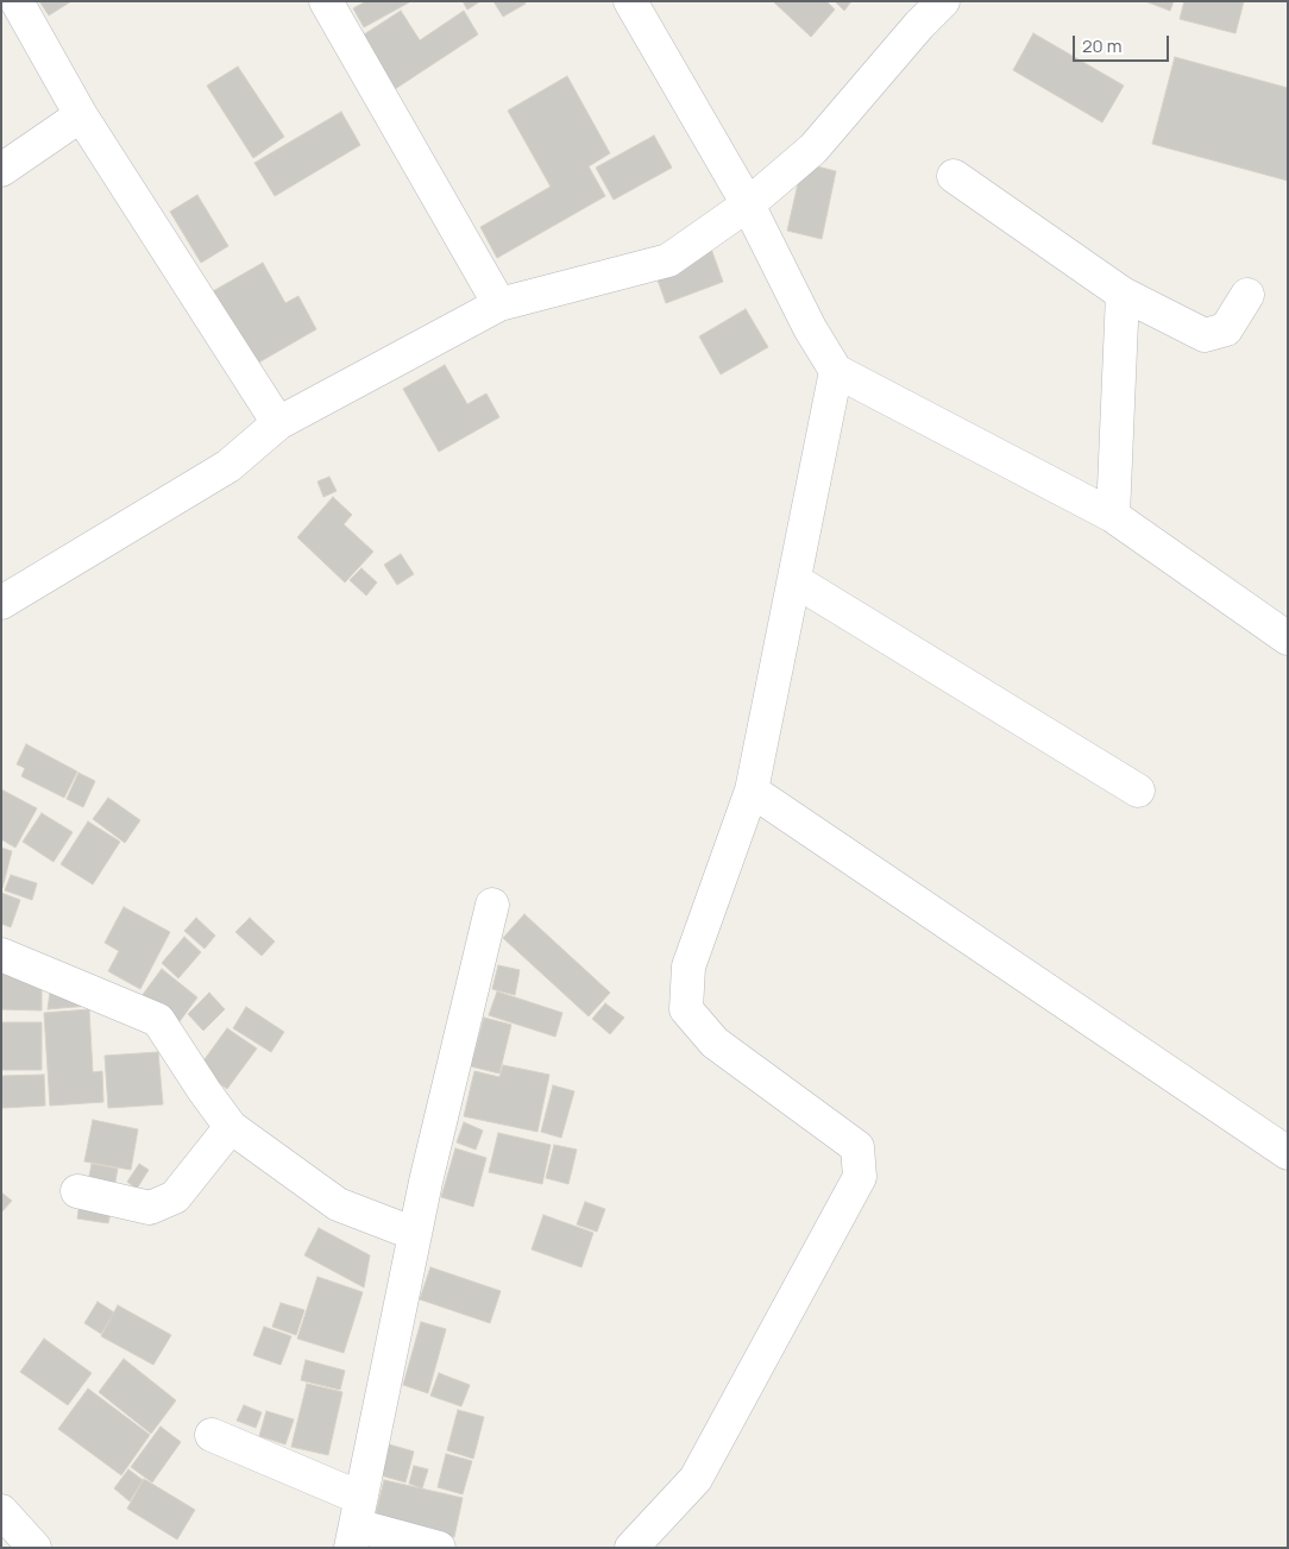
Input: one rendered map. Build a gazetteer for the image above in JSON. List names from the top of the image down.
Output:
{
  "scale_bar": "20 m"
}
